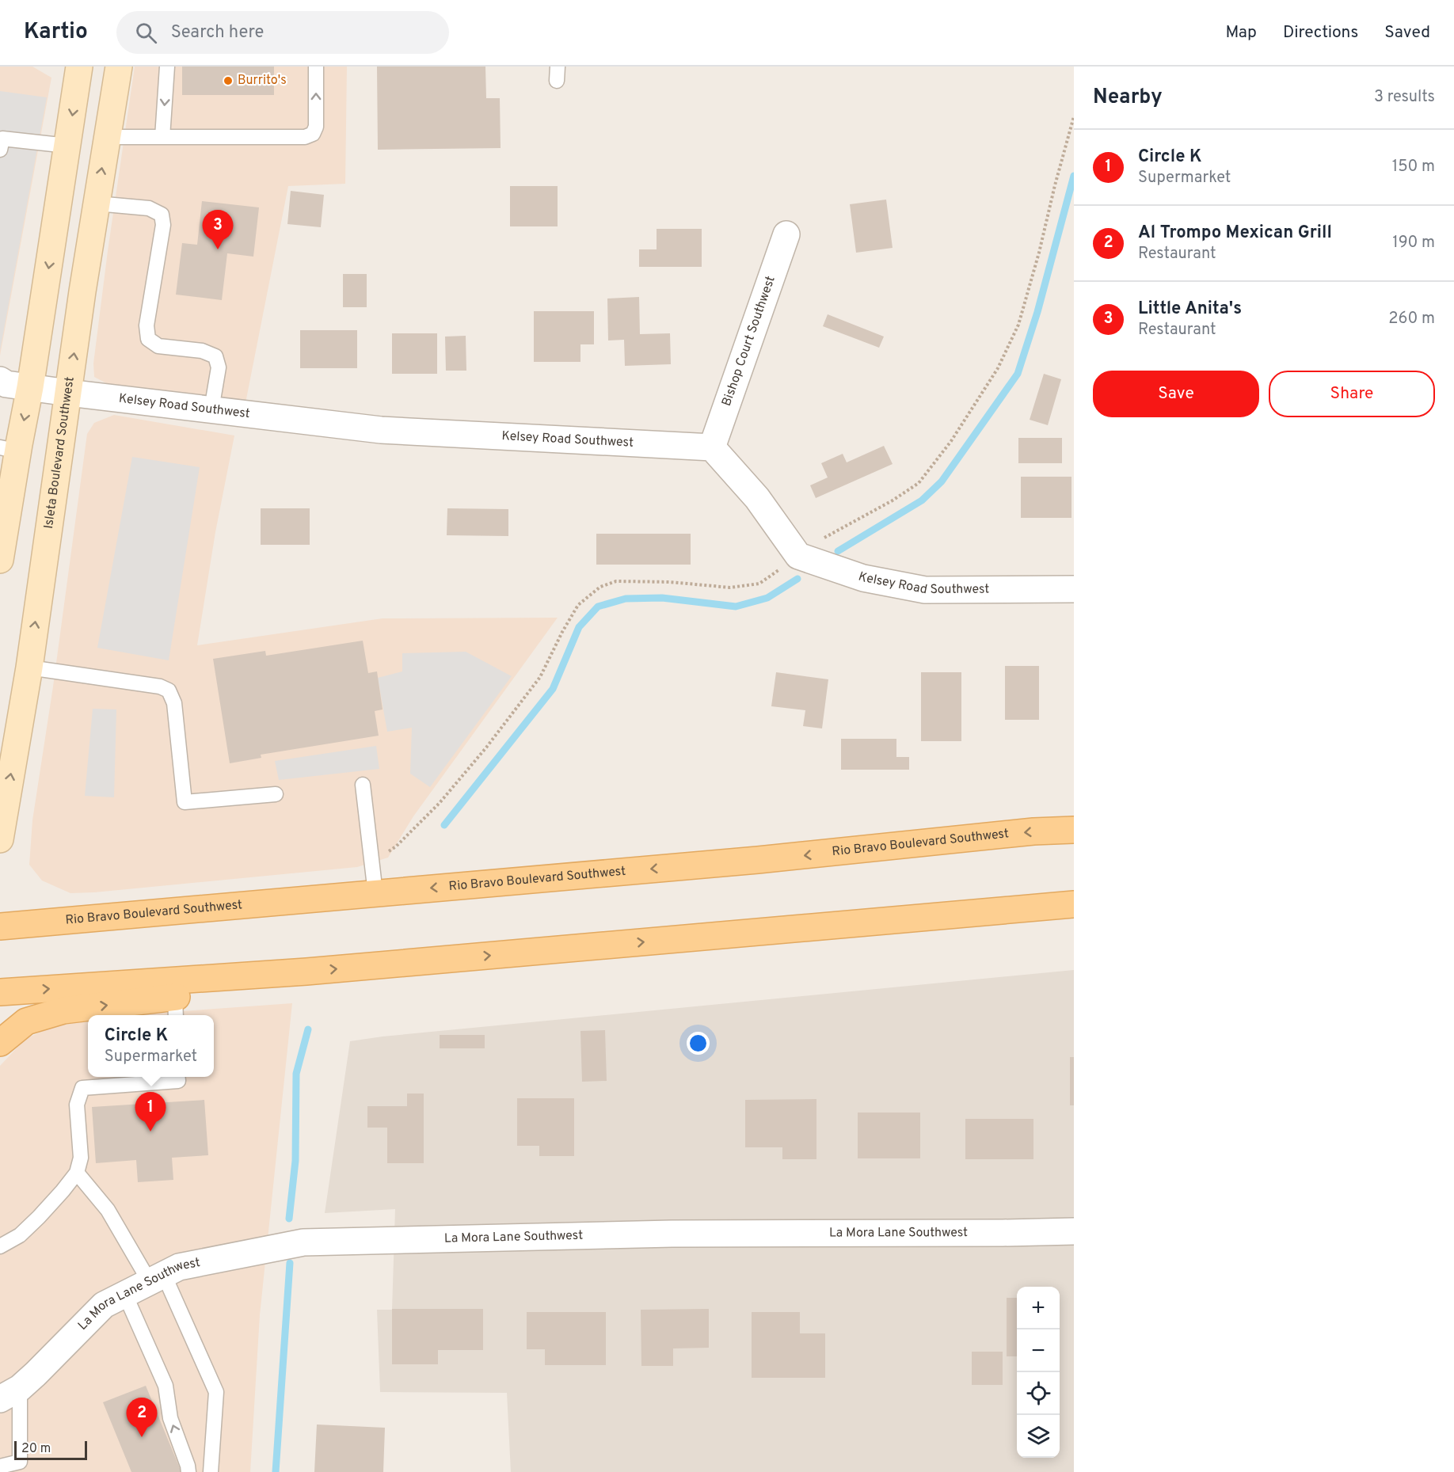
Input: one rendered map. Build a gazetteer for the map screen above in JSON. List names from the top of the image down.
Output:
{
  "streets": {
    "main road": ["Isleta Boulevard Southwest", "Rio Bravo Boulevard Southwest"],
    "street": ["Bishop Court Southwest", "Kelsey Road Southwest", "La Mora Lane Southwest"]
  },
  "crossings": [
    ["Bishop Court Southwest", "Kelsey Road Southwest"],
    ["Kelsey Road Southwest", "Isleta Boulevard Southwest"]
  ],
  "places": ["Burrito's"],
  "scale_bar": "20 m",
  "page": {
    "header": "Kartio",
    "search": "Search here",
    "nav": ["Map", "Directions", "Saved"],
    "heading": ["Nearby", "3 results"],
    "list": [
      {
        "mark": "1",
        "name": "Circle K",
        "note": "Supermarket",
        "value": "150 m"
      },
      {
        "mark": "2",
        "name": "Al Trompo Mexican Grill",
        "note": "Restaurant",
        "value": "190 m"
      },
      {
        "mark": "3",
        "name": "Little Anita's",
        "note": "Restaurant",
        "value": "260 m"
      }
    ],
    "pins": ["3", "1", "2"],
    "buttons": ["Save", "Share"],
    "popup": ["Circle K", "Supermarket"],
    "map_buttons": ["+", "−"],
    "scale": "20 m"
  }
}
